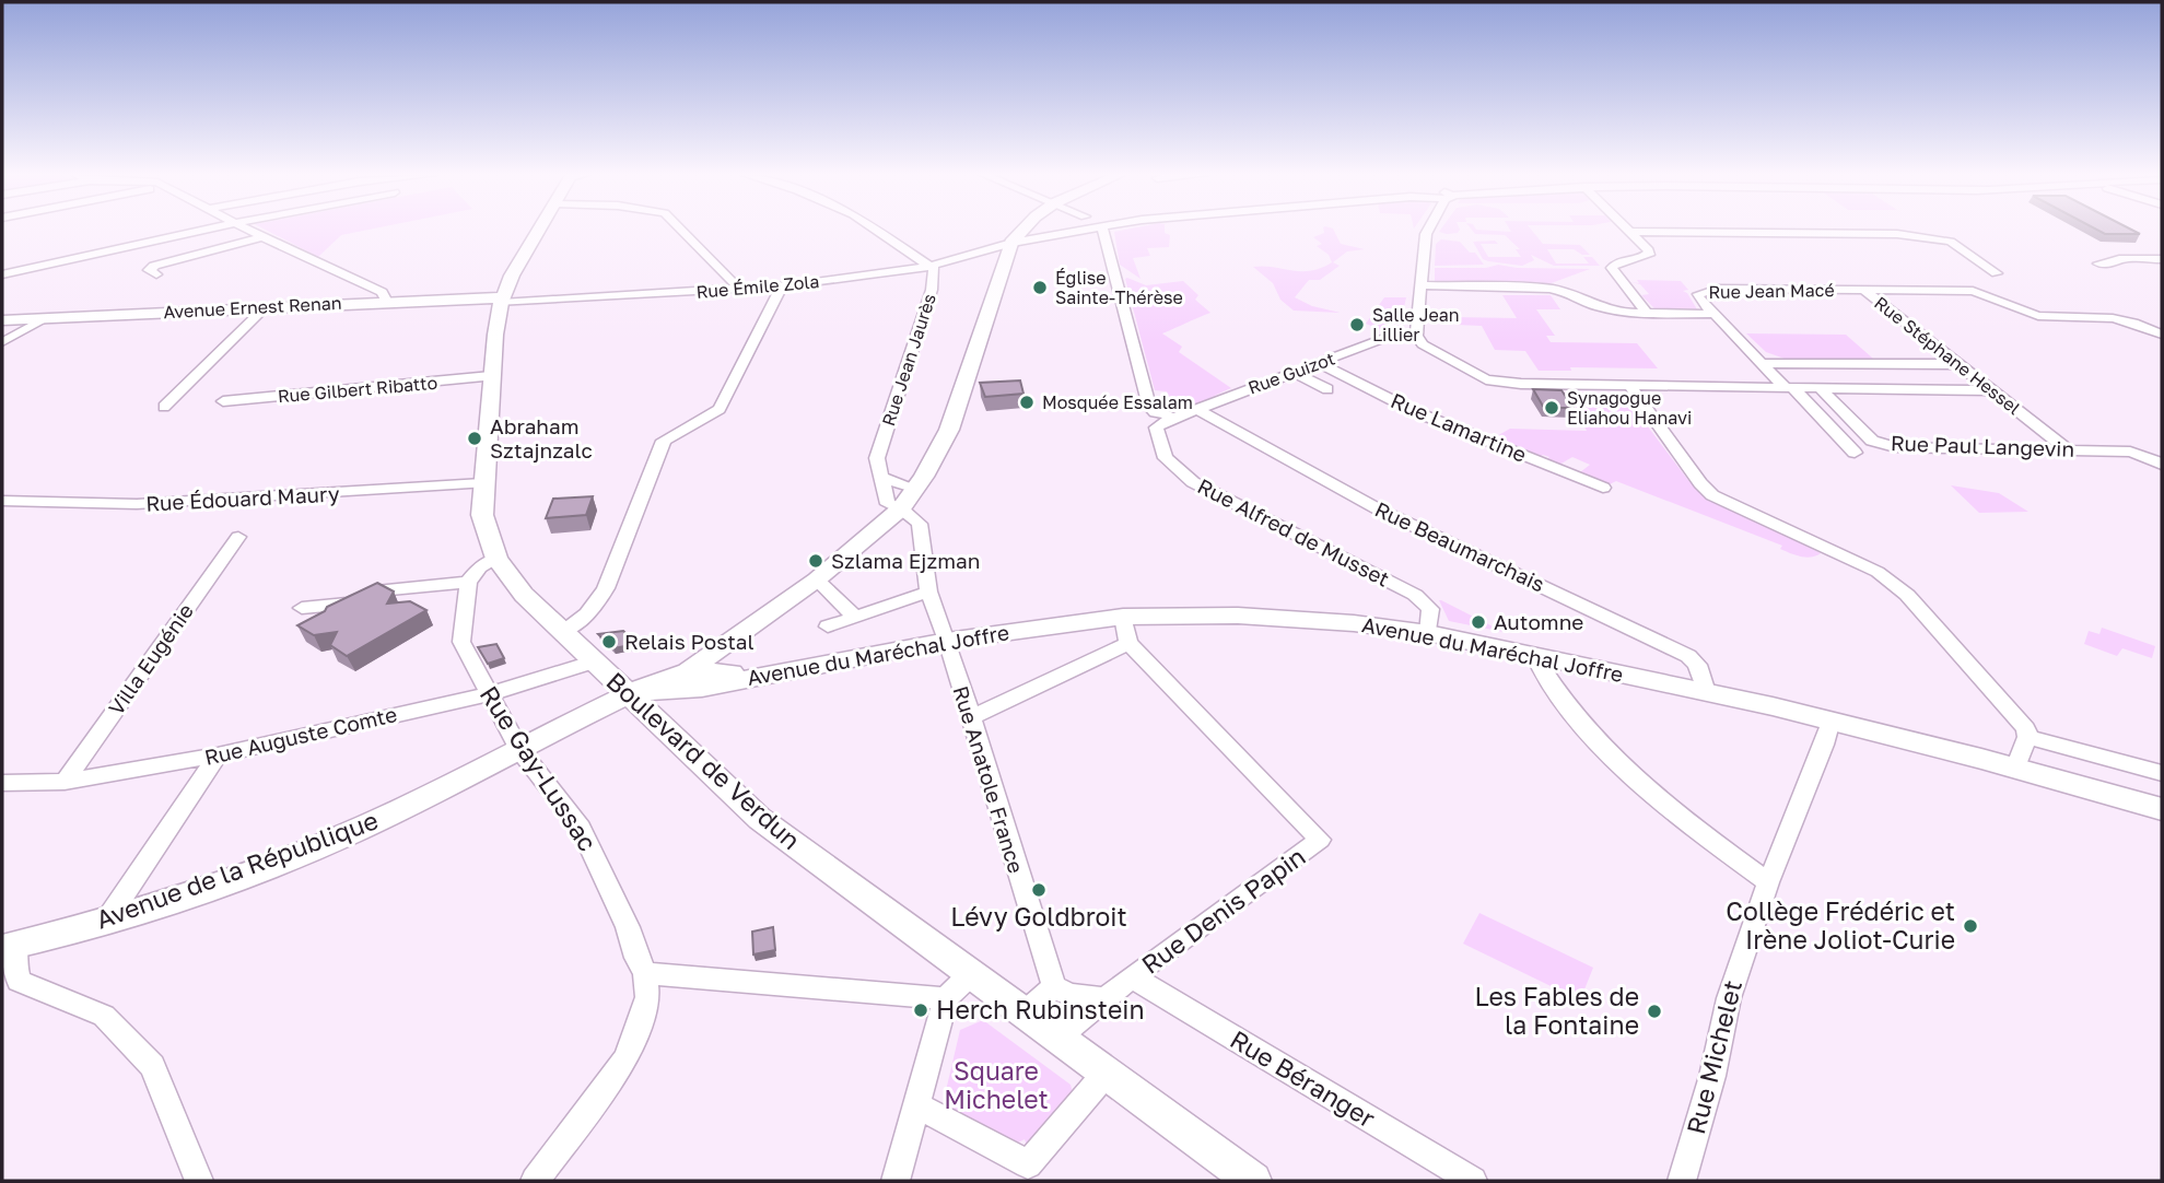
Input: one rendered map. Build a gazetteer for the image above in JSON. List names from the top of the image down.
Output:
{
  "streets": {
    "main road": [
      "Avenue Ernest Renan",
      "Avenue du Maréchal Joffre",
      "Boulevard de Verdun",
      "Avenue de la République"
    ],
    "street": [
      "Rue Émile Zola",
      "Rue Jean Macé",
      "Rue Stéphane Hessel",
      "Rue Jean Jaurès",
      "Rue Guizot",
      "Rue Gilbert Ribatto",
      "Rue Lamartine",
      "Rue Paul Langevin",
      "Rue Édouard Maury",
      "Rue Alfred de Musset",
      "Rue Beaumarchais",
      "Villa Eugénie",
      "Rue Auguste Comte",
      "Rue Gay-Lussac",
      "Rue Anatole France",
      "Rue Denis Papin",
      "Rue Michelet",
      "Rue Béranger"
    ]
  },
  "crossings": [
    ["Rue Émile Zola", "Avenue Ernest Renan"],
    ["Rue Émile Zola", "Rue Jean Jaurès"],
    ["Rue Émile Zola", "Boulevard de Verdun"],
    ["Rue Jean Macé", "Rue Stéphane Hessel"],
    ["Avenue Ernest Renan", "Boulevard de Verdun"],
    ["Rue Stéphane Hessel", "Rue Paul Langevin"],
    ["Rue Jean Jaurès", "Rue Anatole France"],
    ["Rue Guizot", "Rue Lamartine"],
    ["Rue Guizot", "Rue Alfred de Musset"],
    ["Rue Guizot", "Rue Beaumarchais"],
    ["Rue Gilbert Ribatto", "Boulevard de Verdun"],
    ["Rue Édouard Maury", "Boulevard de Verdun"],
    ["Rue Alfred de Musset", "Avenue du Maréchal Joffre"],
    ["Rue Beaumarchais", "Avenue du Maréchal Joffre"],
    ["Avenue du Maréchal Joffre", "Boulevard de Verdun"],
    ["Avenue du Maréchal Joffre", "Rue Anatole France"],
    ["Avenue du Maréchal Joffre", "Avenue de la République"],
    ["Avenue du Maréchal Joffre", "Rue Michelet"],
    ["Villa Eugénie", "Rue Auguste Comte"],
    ["Rue Auguste Comte", "Boulevard de Verdun"],
    ["Rue Auguste Comte", "Rue Gay-Lussac"],
    ["Boulevard de Verdun", "Avenue de la République"],
    ["Boulevard de Verdun", "Rue Denis Papin"],
    ["Rue Gay-Lussac", "Avenue de la République"],
    ["Rue Denis Papin", "Rue Béranger"]
  ],
  "parks": ["Square Michelet"],
  "places": [
    "Église Sainte-Thérèse",
    "Salle Jean Lillier",
    "Mosquée Essalam",
    "Synagogue Eliahou Hanavi",
    "Abraham Sztajnzalc",
    "Szlama Ejzman",
    "Automne",
    "Relais Postal",
    "Lévy Goldbroit",
    "Collège Frédéric et Irène Joliot-Curie",
    "Herch Rubinstein",
    "Les Fables de la Fontaine"
  ]
}
